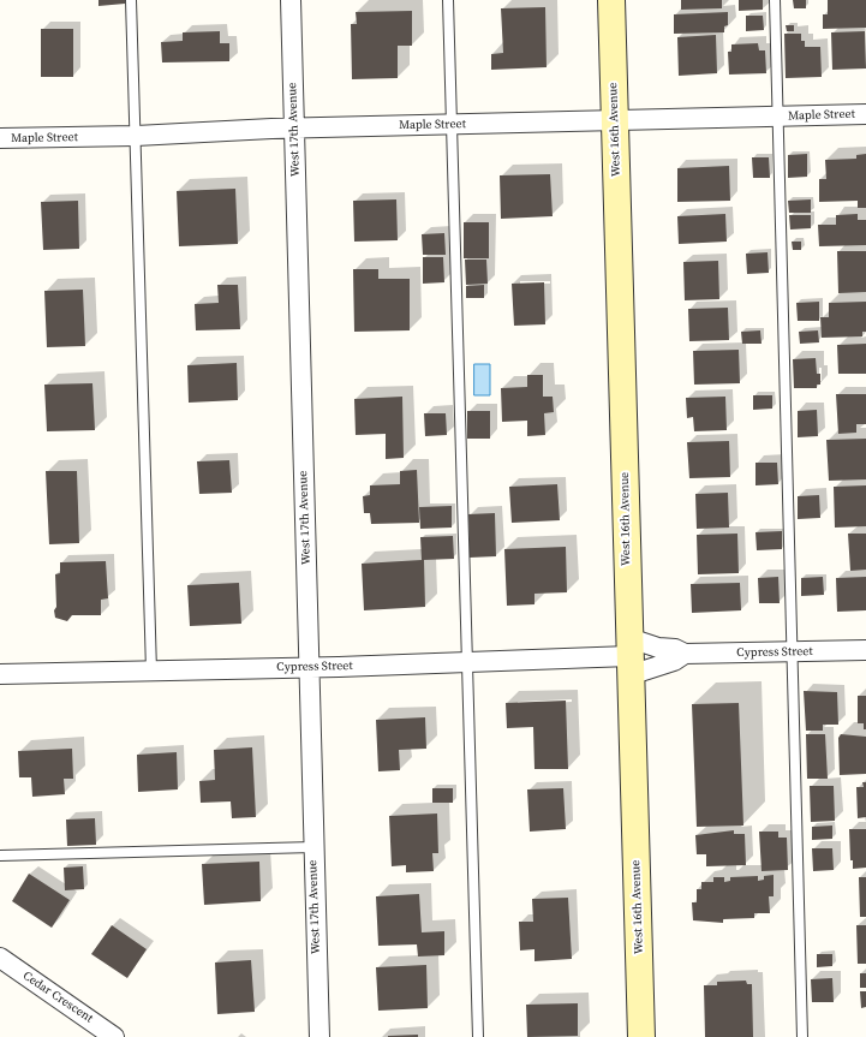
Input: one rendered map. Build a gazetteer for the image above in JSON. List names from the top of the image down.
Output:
{
  "streets": {
    "main road": ["West 16th Avenue"],
    "street": [
      "Maple Street",
      "West 17th Avenue",
      "Cypress Street",
      "Cedar Crescent"
    ]
  },
  "crossings": [
    ["Maple Street", "West 17th Avenue"],
    ["Maple Street", "West 16th Avenue"],
    ["West 17th Avenue", "Cypress Street"],
    ["West 16th Avenue", "Cypress Street"]
  ]
}
